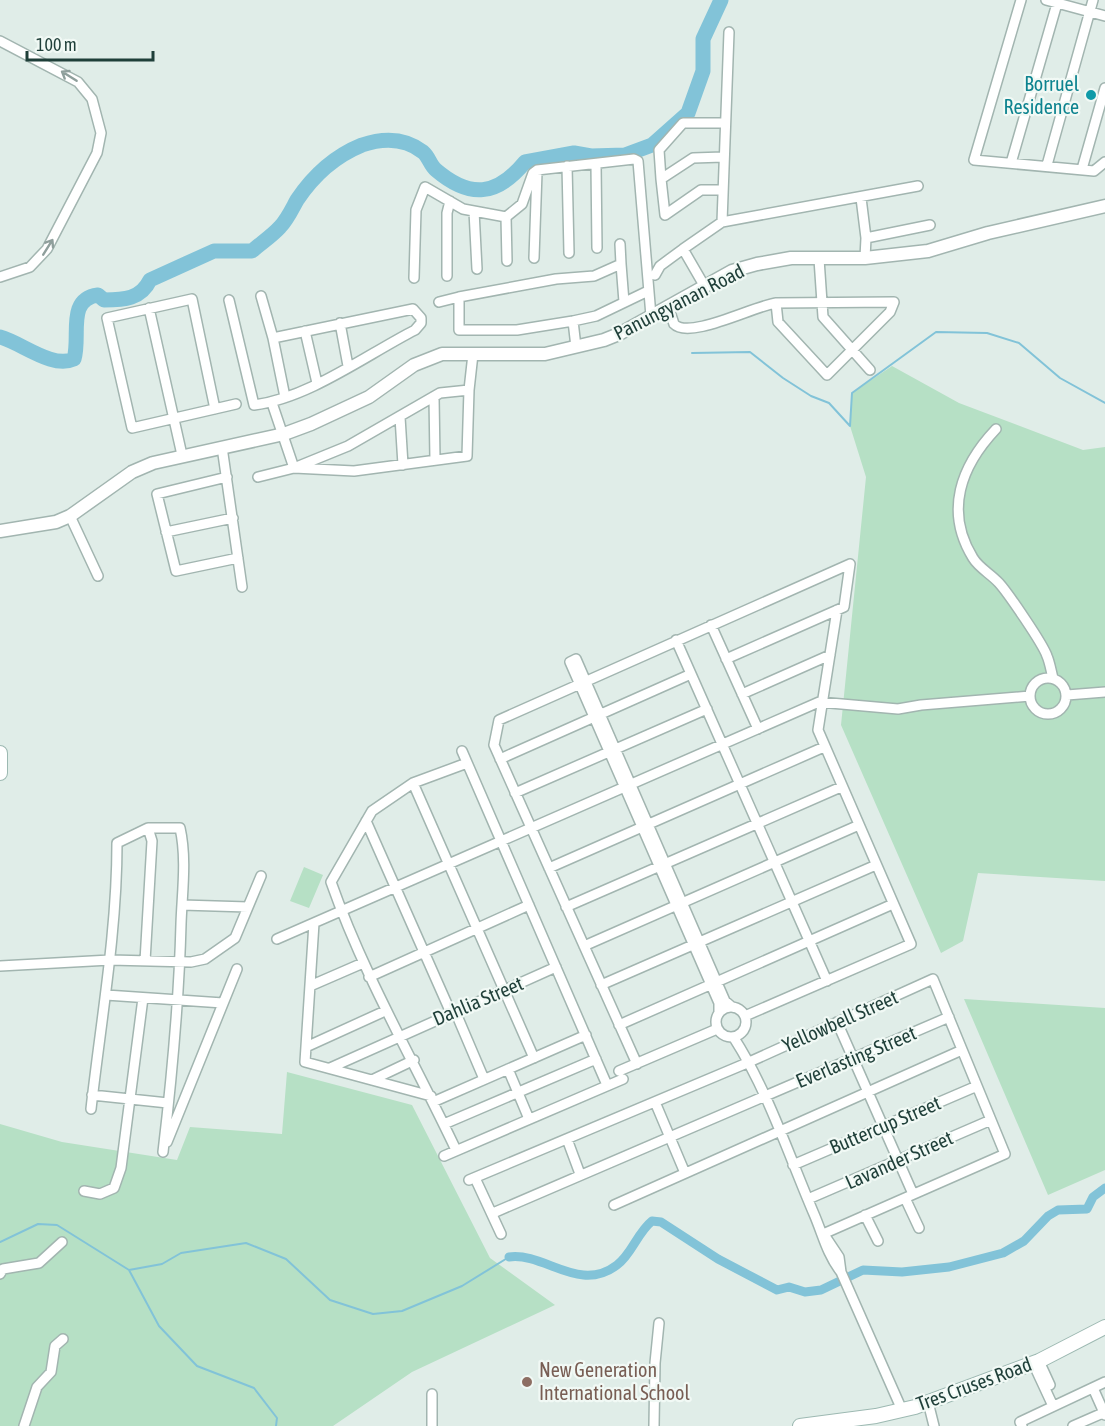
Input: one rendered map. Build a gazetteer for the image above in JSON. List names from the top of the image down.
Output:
{
  "streets": {
    "main road": ["Tres Cruses Road"],
    "street": [
      "Panungyanan Road",
      "Dahlia Street",
      "Yellowbell Street",
      "Everlasting Street",
      "Buttercup Street",
      "Lavander Street"
    ]
  },
  "crossings": [
    ["Yellowbell Street", "Everlasting Street"]
  ],
  "places": ["Borruel Residence", "New Generation International School"],
  "scale_bar": "100 m"
}
